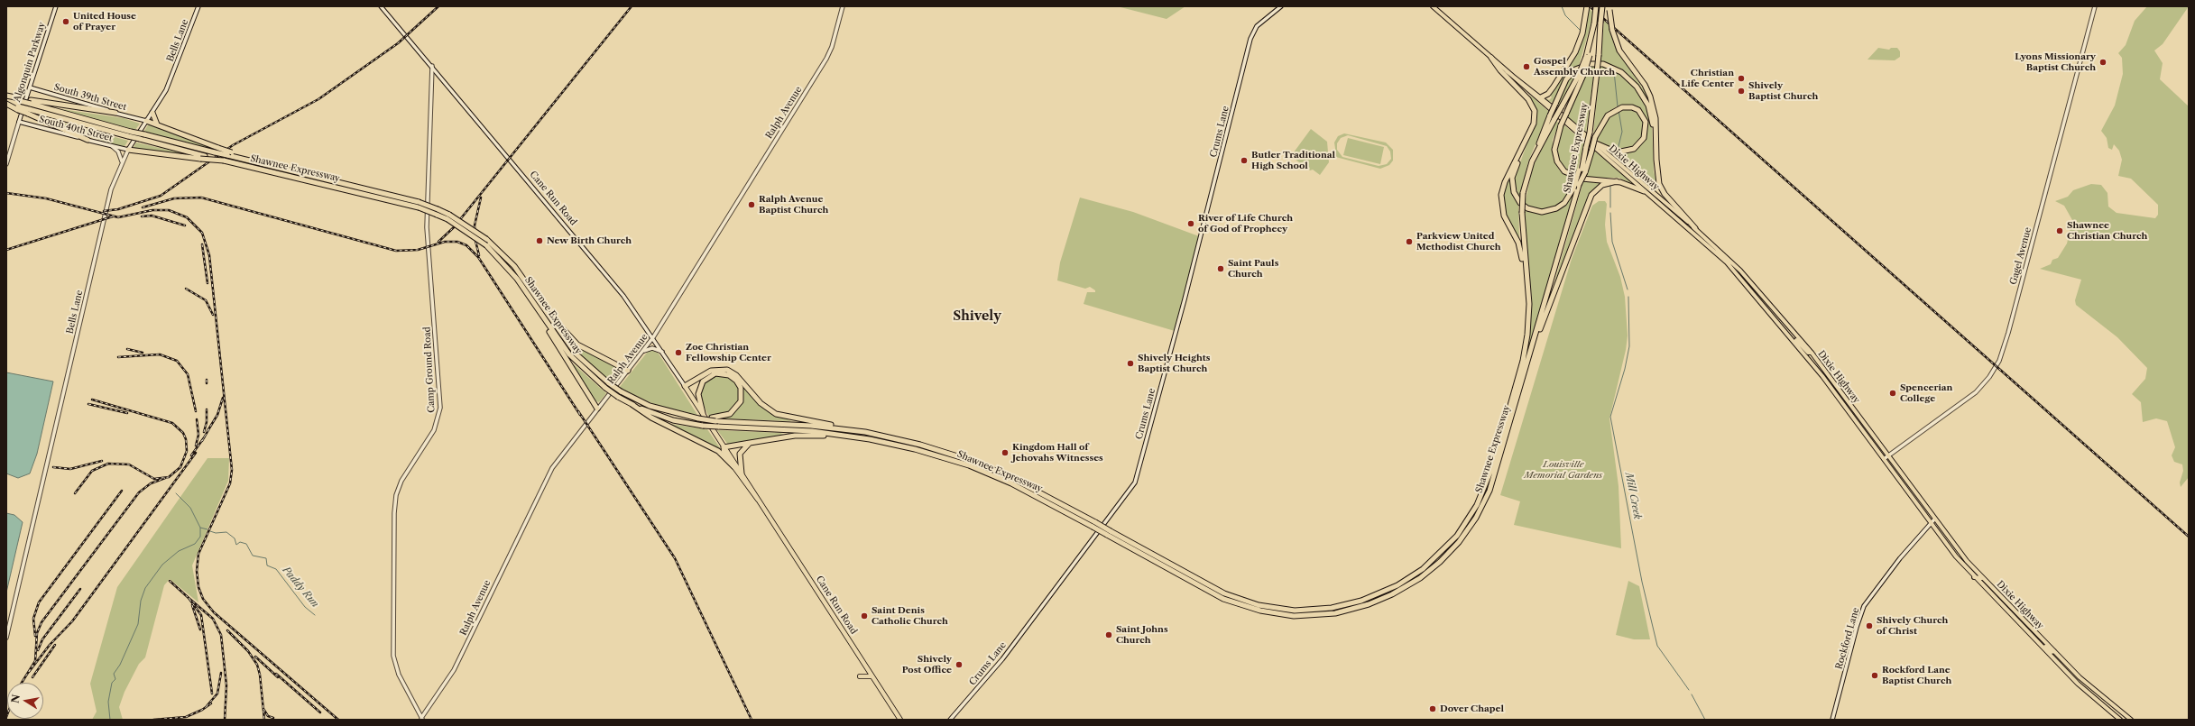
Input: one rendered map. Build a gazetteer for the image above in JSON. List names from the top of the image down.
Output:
{
  "streets": {
    "highway": ["Shawnee Expressway", "Cane Run Road"],
    "main road": ["Dixie Highway"],
    "street": [
      "Bells Lane",
      "Algonquin Parkway",
      "South 39th Street",
      "Ralph Avenue",
      "South 40th Street",
      "Crums Lane",
      "Gagel Avenue",
      "Camp Ground Road",
      "Rockford Lane"
    ]
  },
  "crossings": [
    ["Bells Lane", "South 39th Street"],
    ["Bells Lane", "South 40th Street"],
    ["Algonquin Parkway", "South 39th Street"],
    ["Algonquin Parkway", "South 40th Street"],
    ["Ralph Avenue", "Cane Run Road"],
    ["Ralph Avenue", "Camp Ground Road"],
    ["Dixie Highway", "Gagel Avenue"],
    ["Dixie Highway", "Rockford Lane"],
    ["Cane Run Road", "Camp Ground Road"]
  ],
  "districts": ["Shively"],
  "water": ["Mill Creek", "Paddy Run"],
  "parks": ["Louisville Memorial Gardens"],
  "places": [
    "United House of Prayer",
    "Lyons Missionary Baptist Church",
    "Gospel Assembly Church",
    "Christian Life Center",
    "Shively Baptist Church",
    "Butler Traditional High School",
    "Ralph Avenue Baptist Church",
    "River of Life Church of God of Prophecy",
    "Shawnee Christian Church",
    "New Birth Church",
    "Parkview United Methodist Church",
    "Saint Pauls Church",
    "Zoe Christian Fellowship Center",
    "Shively Heights Baptist Church",
    "Spencerian College",
    "Kingdom Hall of Jehovahs Witnesses",
    "Saint Denis Catholic Church",
    "Shively Church of Christ",
    "Saint Johns Church",
    "Shively Post Office",
    "Rockford Lane Baptist Church",
    "Dover Chapel"
  ],
  "north": "left"
}
